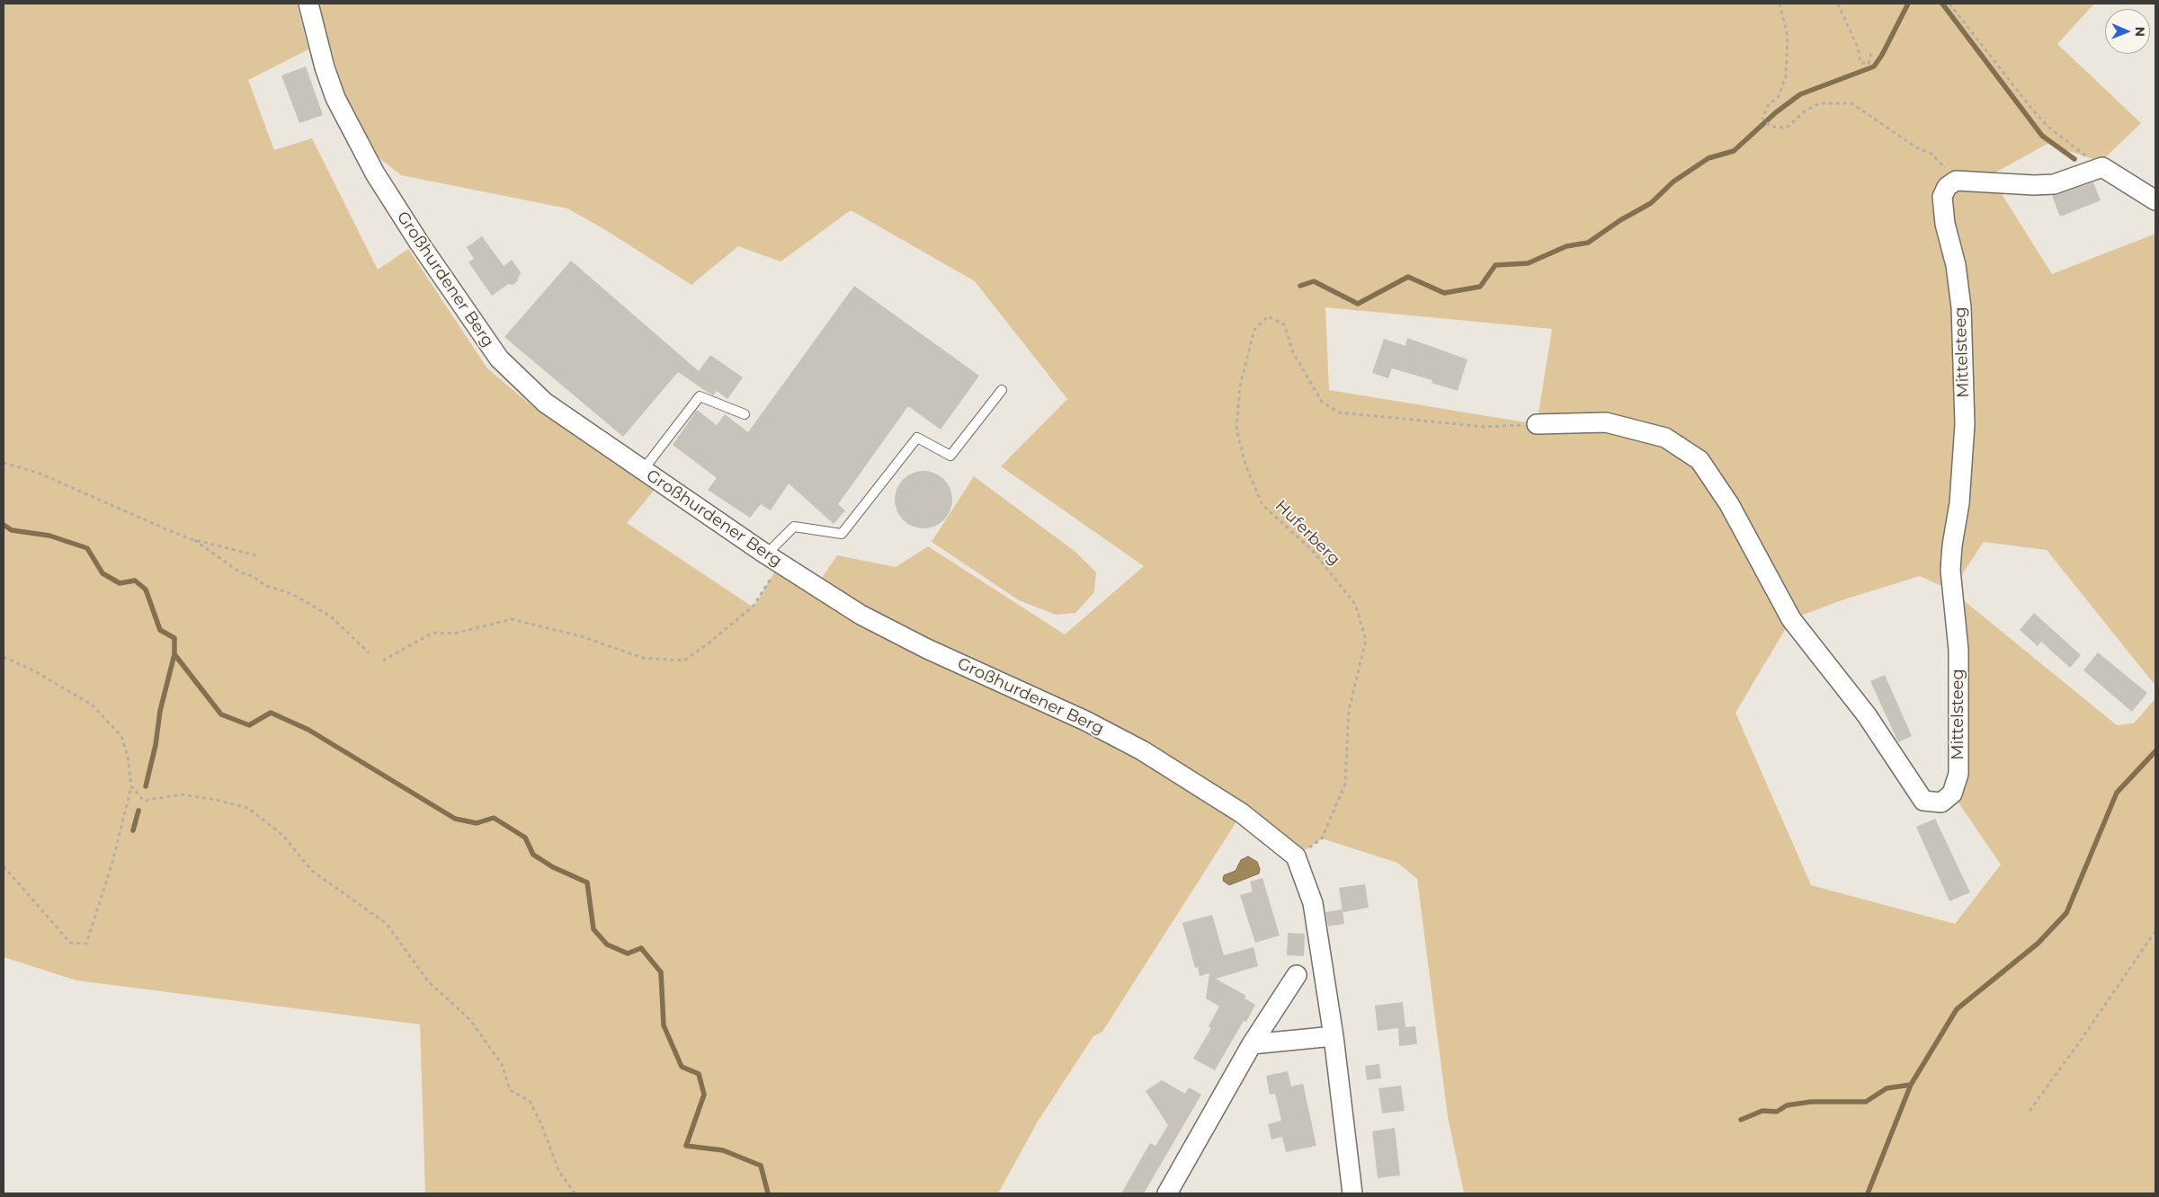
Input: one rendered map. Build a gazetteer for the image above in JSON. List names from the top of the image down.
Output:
{
  "streets": {
    "street": ["Großhurdener Berg", "Mittelsteeg"],
    "path": ["Huferberg"]
  },
  "crossings": [
    ["Großhurdener Berg", "Huferberg"],
    ["Mittelsteeg", "Huferberg"]
  ],
  "north": "right"
}
